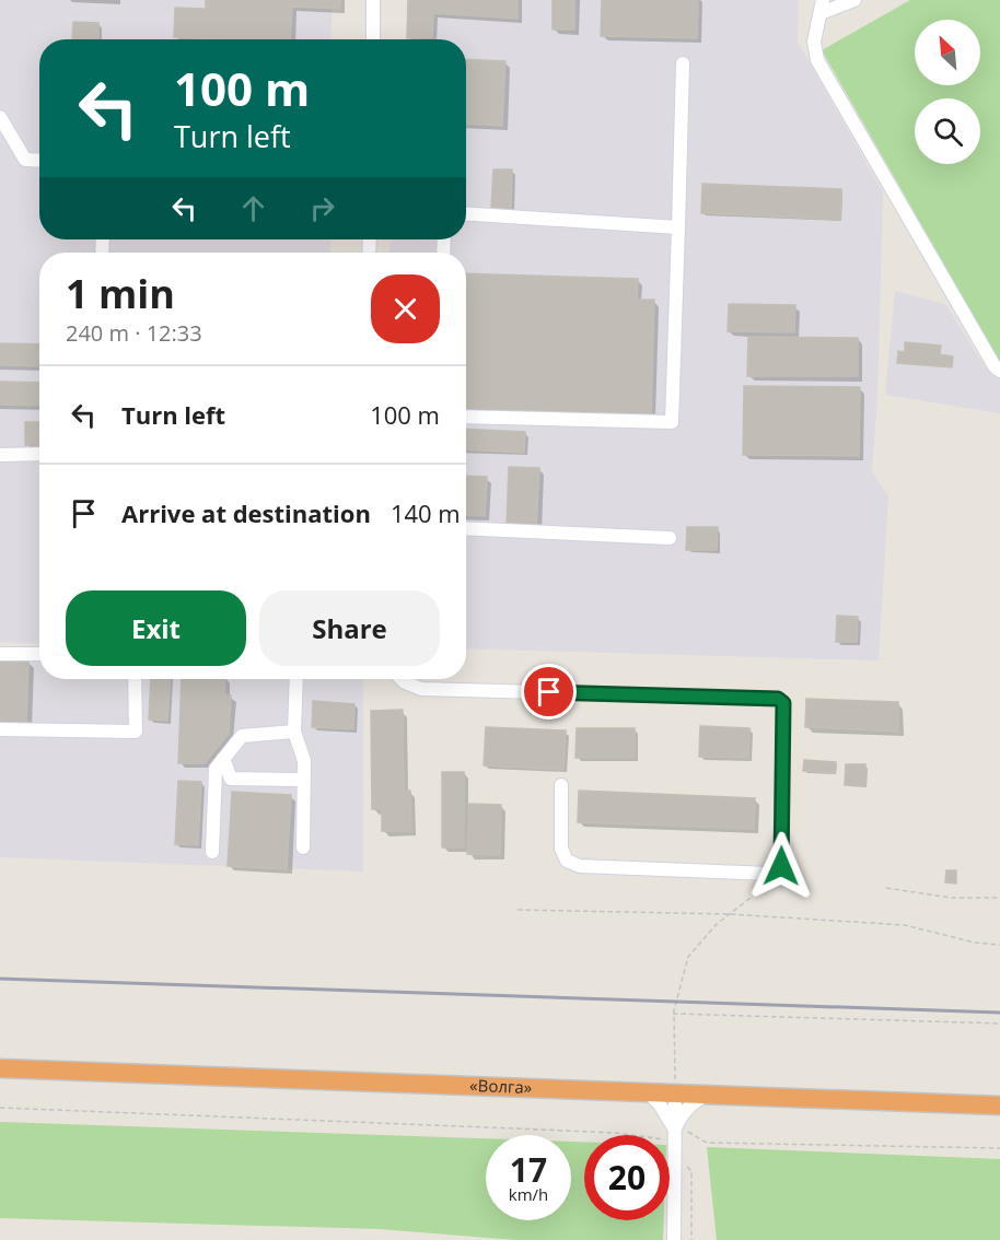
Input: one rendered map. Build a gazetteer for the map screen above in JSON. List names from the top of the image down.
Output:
{
  "streets": {
    "highway": ["«Волга»"]
  },
  "north": "top left",
  "page": {
    "turn": ["100 m", "Turn left"],
    "heading": ["1 min", "240 m · 12:33"],
    "list": [
      {
        "name": "Turn left",
        "value": "100 m"
      },
      {
        "name": "Arrive at destination",
        "value": "140 m"
      }
    ],
    "buttons": ["Exit", "Share"],
    "speed": "17 km/h",
    "limit": "20"
  }
}
